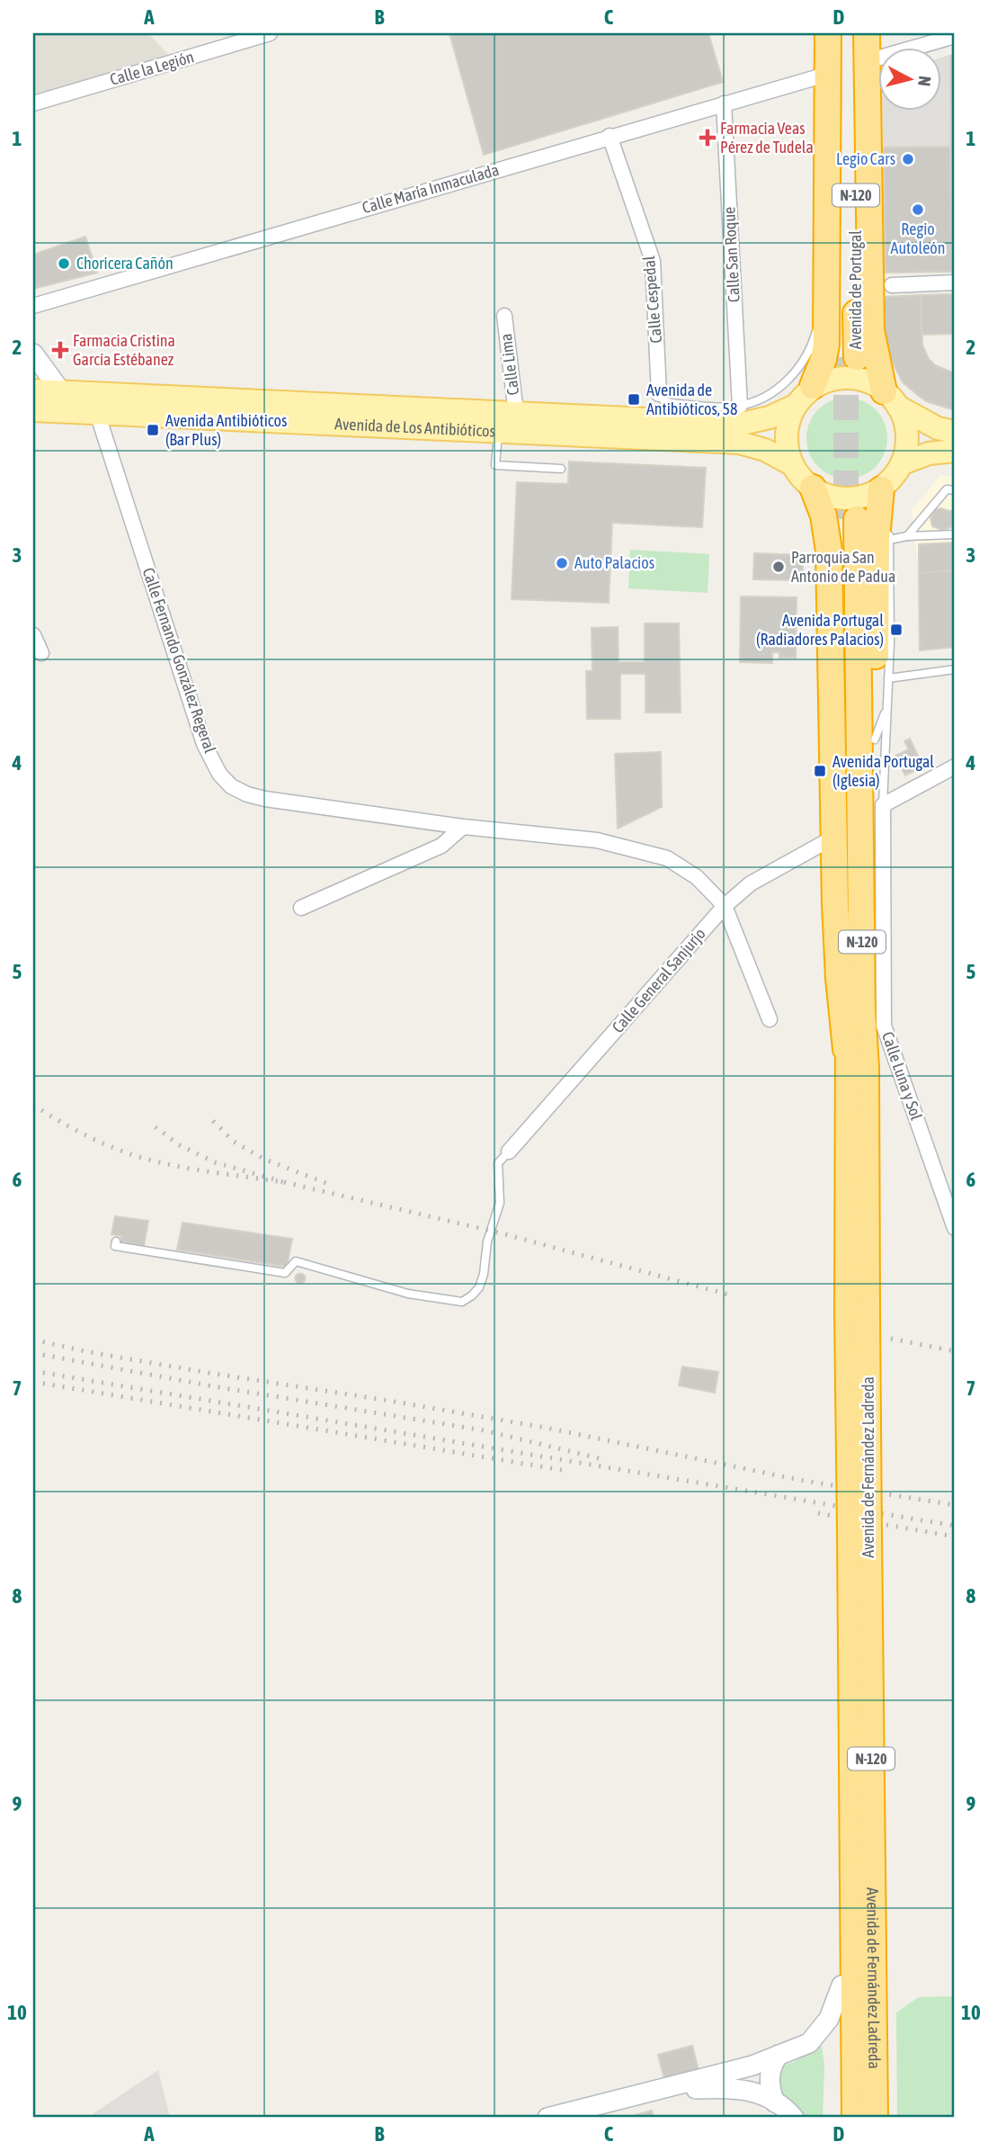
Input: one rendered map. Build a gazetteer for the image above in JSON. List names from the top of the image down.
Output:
{
  "streets": {
    "highway": ["N-120", "Avenida de Portugal", "Avenida de Fernández Ladreda"],
    "main road": ["Avenida de Los Antibióticos"],
    "street": [
      "Calle la Legión",
      "Calle María Inmaculada",
      "Calle San Roque",
      "Calle Cespedal",
      "Calle Lima",
      "Calle Fernando González Regeral",
      "Calle General Sanjurjo",
      "Calle Luna y Sol"
    ]
  },
  "crossings": [
    ["Calle María Inmaculada", "Calle San Roque"],
    ["Calle María Inmaculada", "Calle Cespedal"],
    ["N-120", "Calle General Sanjurjo"],
    ["N-120", "Calle Luna y Sol"],
    ["N-120", "Avenida de Fernández Ladreda"],
    ["Calle Lima", "Avenida de Los Antibióticos"],
    ["Avenida de Los Antibióticos", "Calle Fernando González Regeral"],
    ["Calle Fernando González Regeral", "Calle General Sanjurjo"],
    ["Calle General Sanjurjo", "Calle Luna y Sol"],
    ["Calle General Sanjurjo", "Avenida de Fernández Ladreda"],
    ["Calle Luna y Sol", "Avenida de Fernández Ladreda"]
  ],
  "places": {
    "health": ["Farmacia Veas Pérez de Tudela", "Farmacia Cristina García Estébanez"],
    "other": [
      "Legio Cars",
      "Regio Autoleón",
      "Choricera Cañón",
      "Auto Palacios",
      "Parroquia San Antonio de Padua"
    ],
    "transit": [
      "Avenida de Antibióticos, 58",
      "Avenida Antibióticos (Bar Plus)",
      "Avenida Portugal (Radiadores Palacios)",
      "Avenida Portugal (Iglesia)"
    ]
  },
  "north": "right",
  "grid": {
    "columns": [
      "A",
      "B",
      "C",
      "D"
    ],
    "rows": [
      "1",
      "2",
      "3",
      "4",
      "5",
      "6",
      "7",
      "8",
      "9",
      "10"
    ]
  }
}
